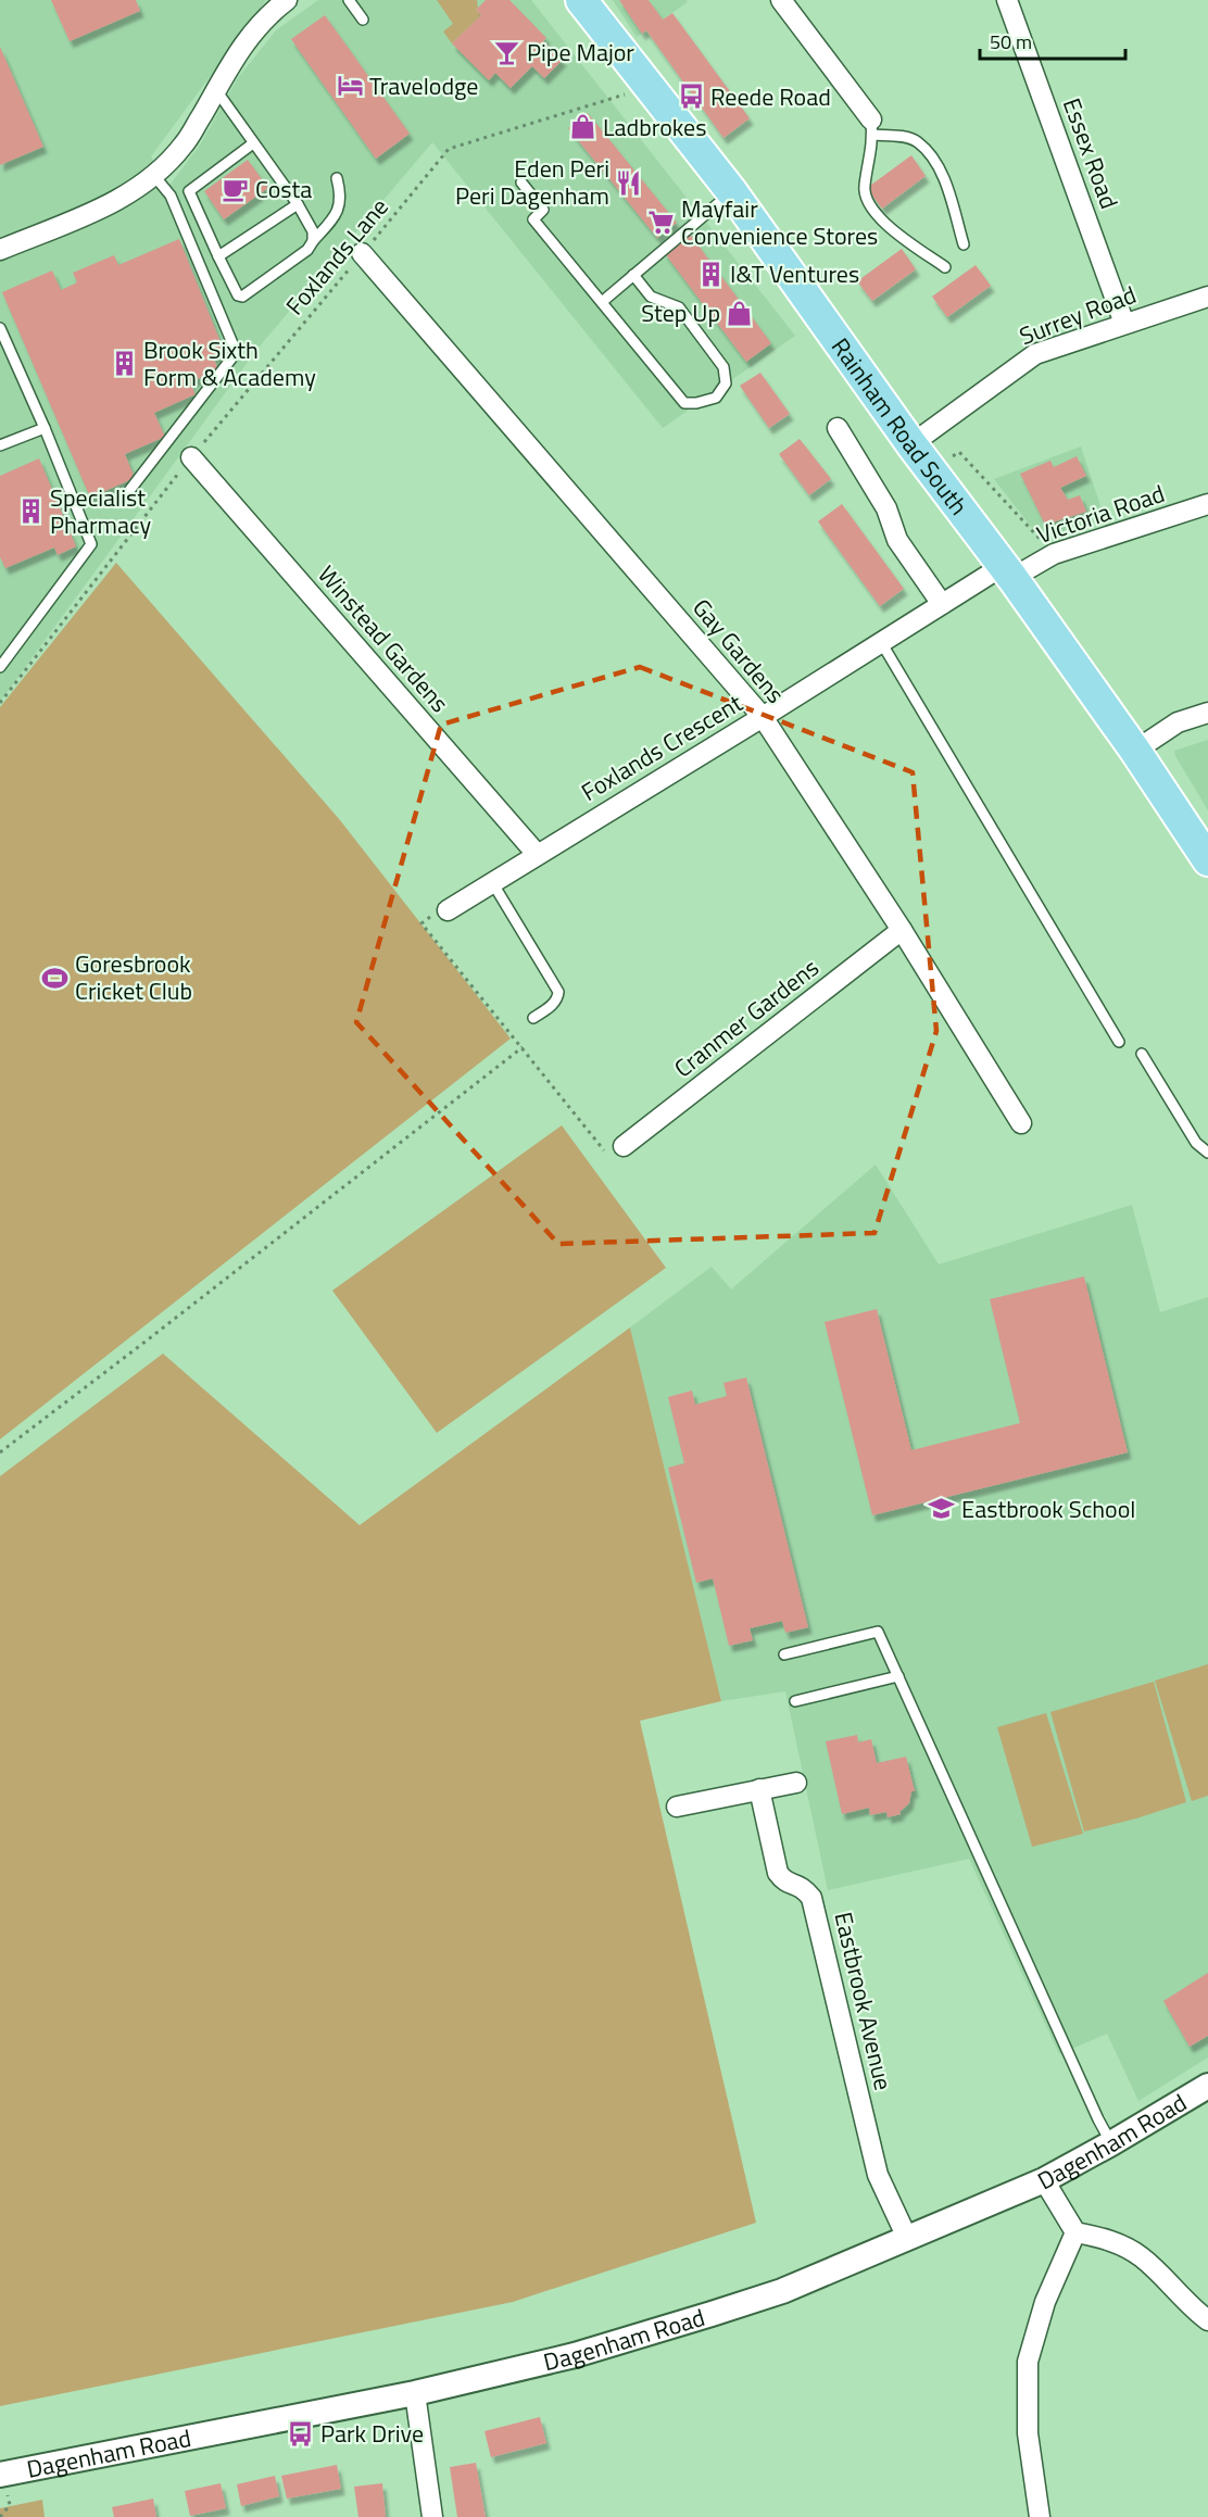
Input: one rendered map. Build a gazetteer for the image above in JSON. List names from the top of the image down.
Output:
{
  "streets": {
    "main road": ["Rainham Road South"],
    "street": [
      "Essex Road",
      "Surrey Road",
      "Victoria Road",
      "Winstead Gardens",
      "Gay Gardens",
      "Foxlands Crescent",
      "Cranmer Gardens",
      "Eastbrook Avenue",
      "Dagenham Road"
    ],
    "path": ["Foxlands Lane"]
  },
  "crossings": [
    ["Essex Road", "Surrey Road"],
    ["Foxlands Lane", "Rainham Road South"],
    ["Foxlands Lane", "Winstead Gardens"],
    ["Foxlands Lane", "Gay Gardens"],
    ["Surrey Road", "Rainham Road South"],
    ["Rainham Road South", "Victoria Road"],
    ["Rainham Road South", "Foxlands Crescent"],
    ["Victoria Road", "Foxlands Crescent"],
    ["Winstead Gardens", "Foxlands Crescent"],
    ["Gay Gardens", "Foxlands Crescent"],
    ["Gay Gardens", "Cranmer Gardens"],
    ["Eastbrook Avenue", "Dagenham Road"]
  ],
  "places": {
    "bar": ["Pipe Major"],
    "hotel": ["Travelodge"],
    "bus stop": ["Reede Road", "Park Drive"],
    "shop": ["Ladbrokes", "Step Up"],
    "restaurant": ["Eden Peri Peri Dagenham"],
    "cafe": ["Costa"],
    "supermarket": ["Mayfair Convenience Stores"],
    "building": ["I&T Ventures", "Brook Sixth Form & Academy", "Specialist Pharmacy"],
    "sports": ["Goresbrook Cricket Club"],
    "school or university": ["Eastbrook School"]
  },
  "scale_bar": "50 m"
}
